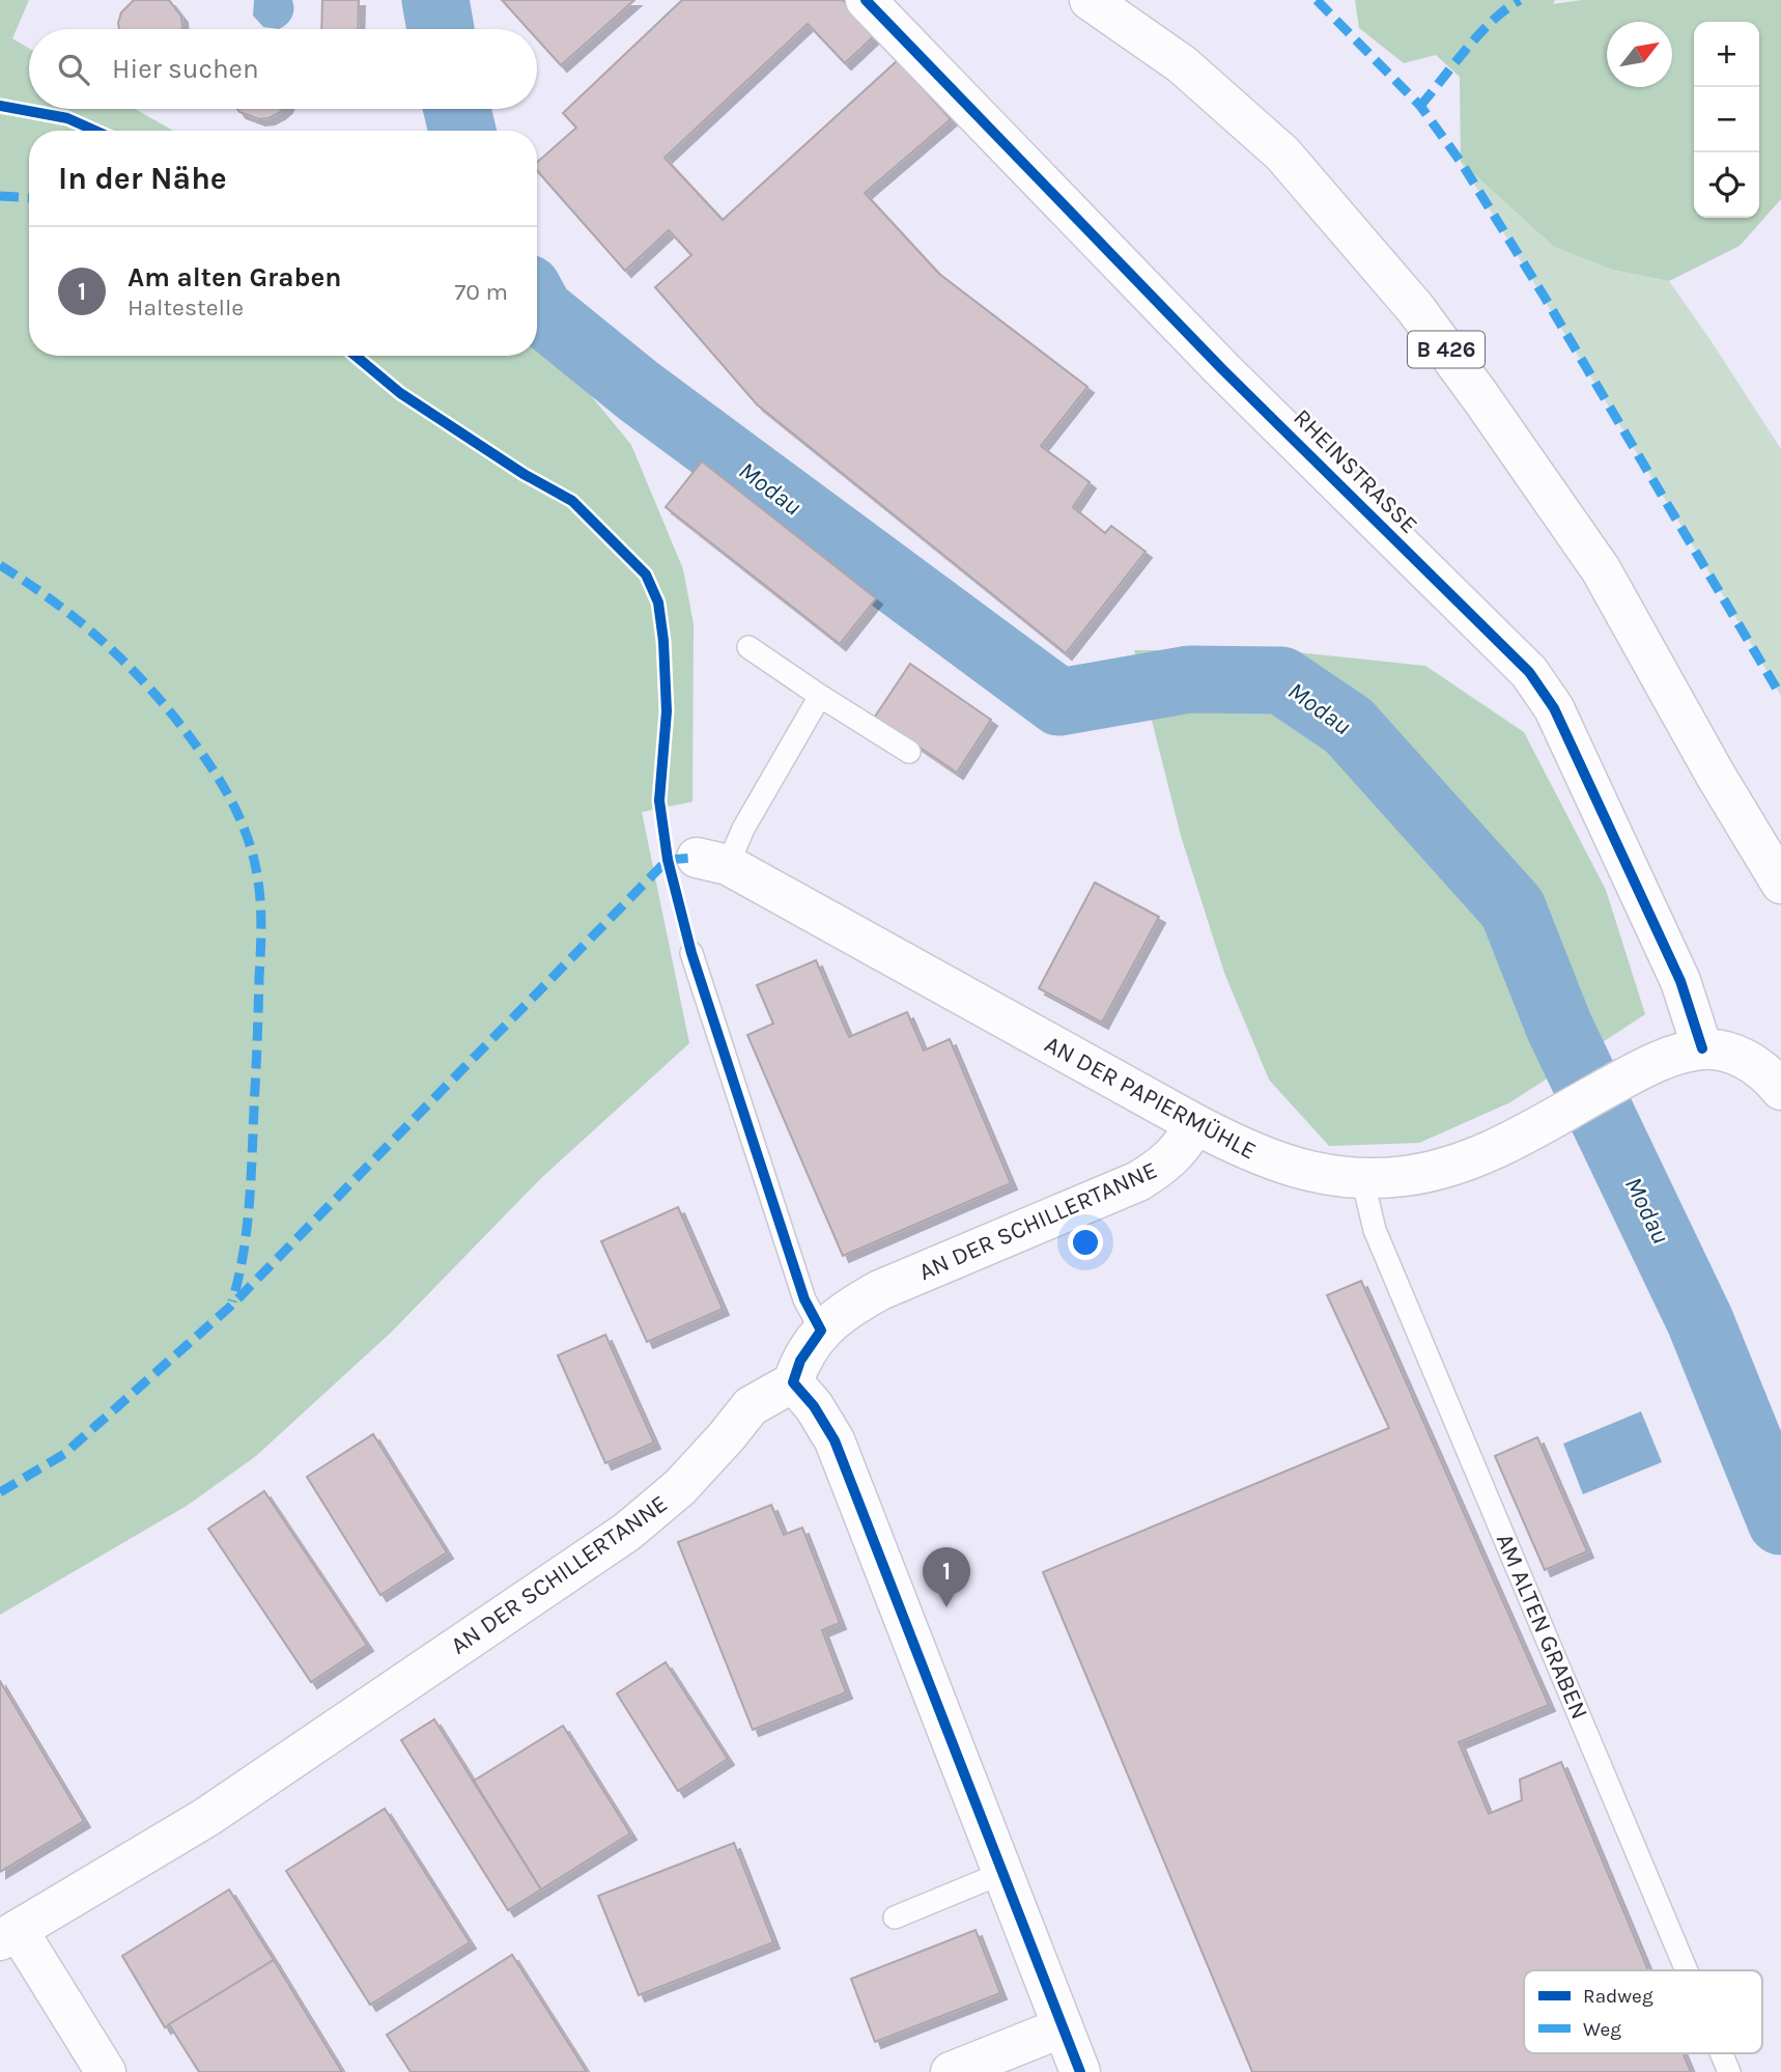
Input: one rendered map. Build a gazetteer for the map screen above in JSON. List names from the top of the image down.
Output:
{
  "streets": {
    "street": [
      "B 426",
      "RHEINSTRASSE",
      "AN DER PAPIERMÜHLE",
      "AN DER SCHILLERTANNE"
    ],
    "lane": ["AM ALTEN GRABEN"]
  },
  "crossings": [
    ["RHEINSTRASSE", "AN DER PAPIERMÜHLE"],
    ["AN DER PAPIERMÜHLE", "AN DER SCHILLERTANNE"],
    ["AN DER PAPIERMÜHLE", "AM ALTEN GRABEN"]
  ],
  "water": ["Modau"],
  "legend": ["Radweg", "Weg"],
  "north": "top right",
  "page": {
    "map_buttons": ["+", "−"],
    "search": "Hier suchen",
    "heading": "In der Nähe",
    "list": [
      {
        "mark": "1",
        "name": "Am alten Graben",
        "note": "Haltestelle",
        "value": "70 m"
      }
    ],
    "pins": "1"
  }
}
